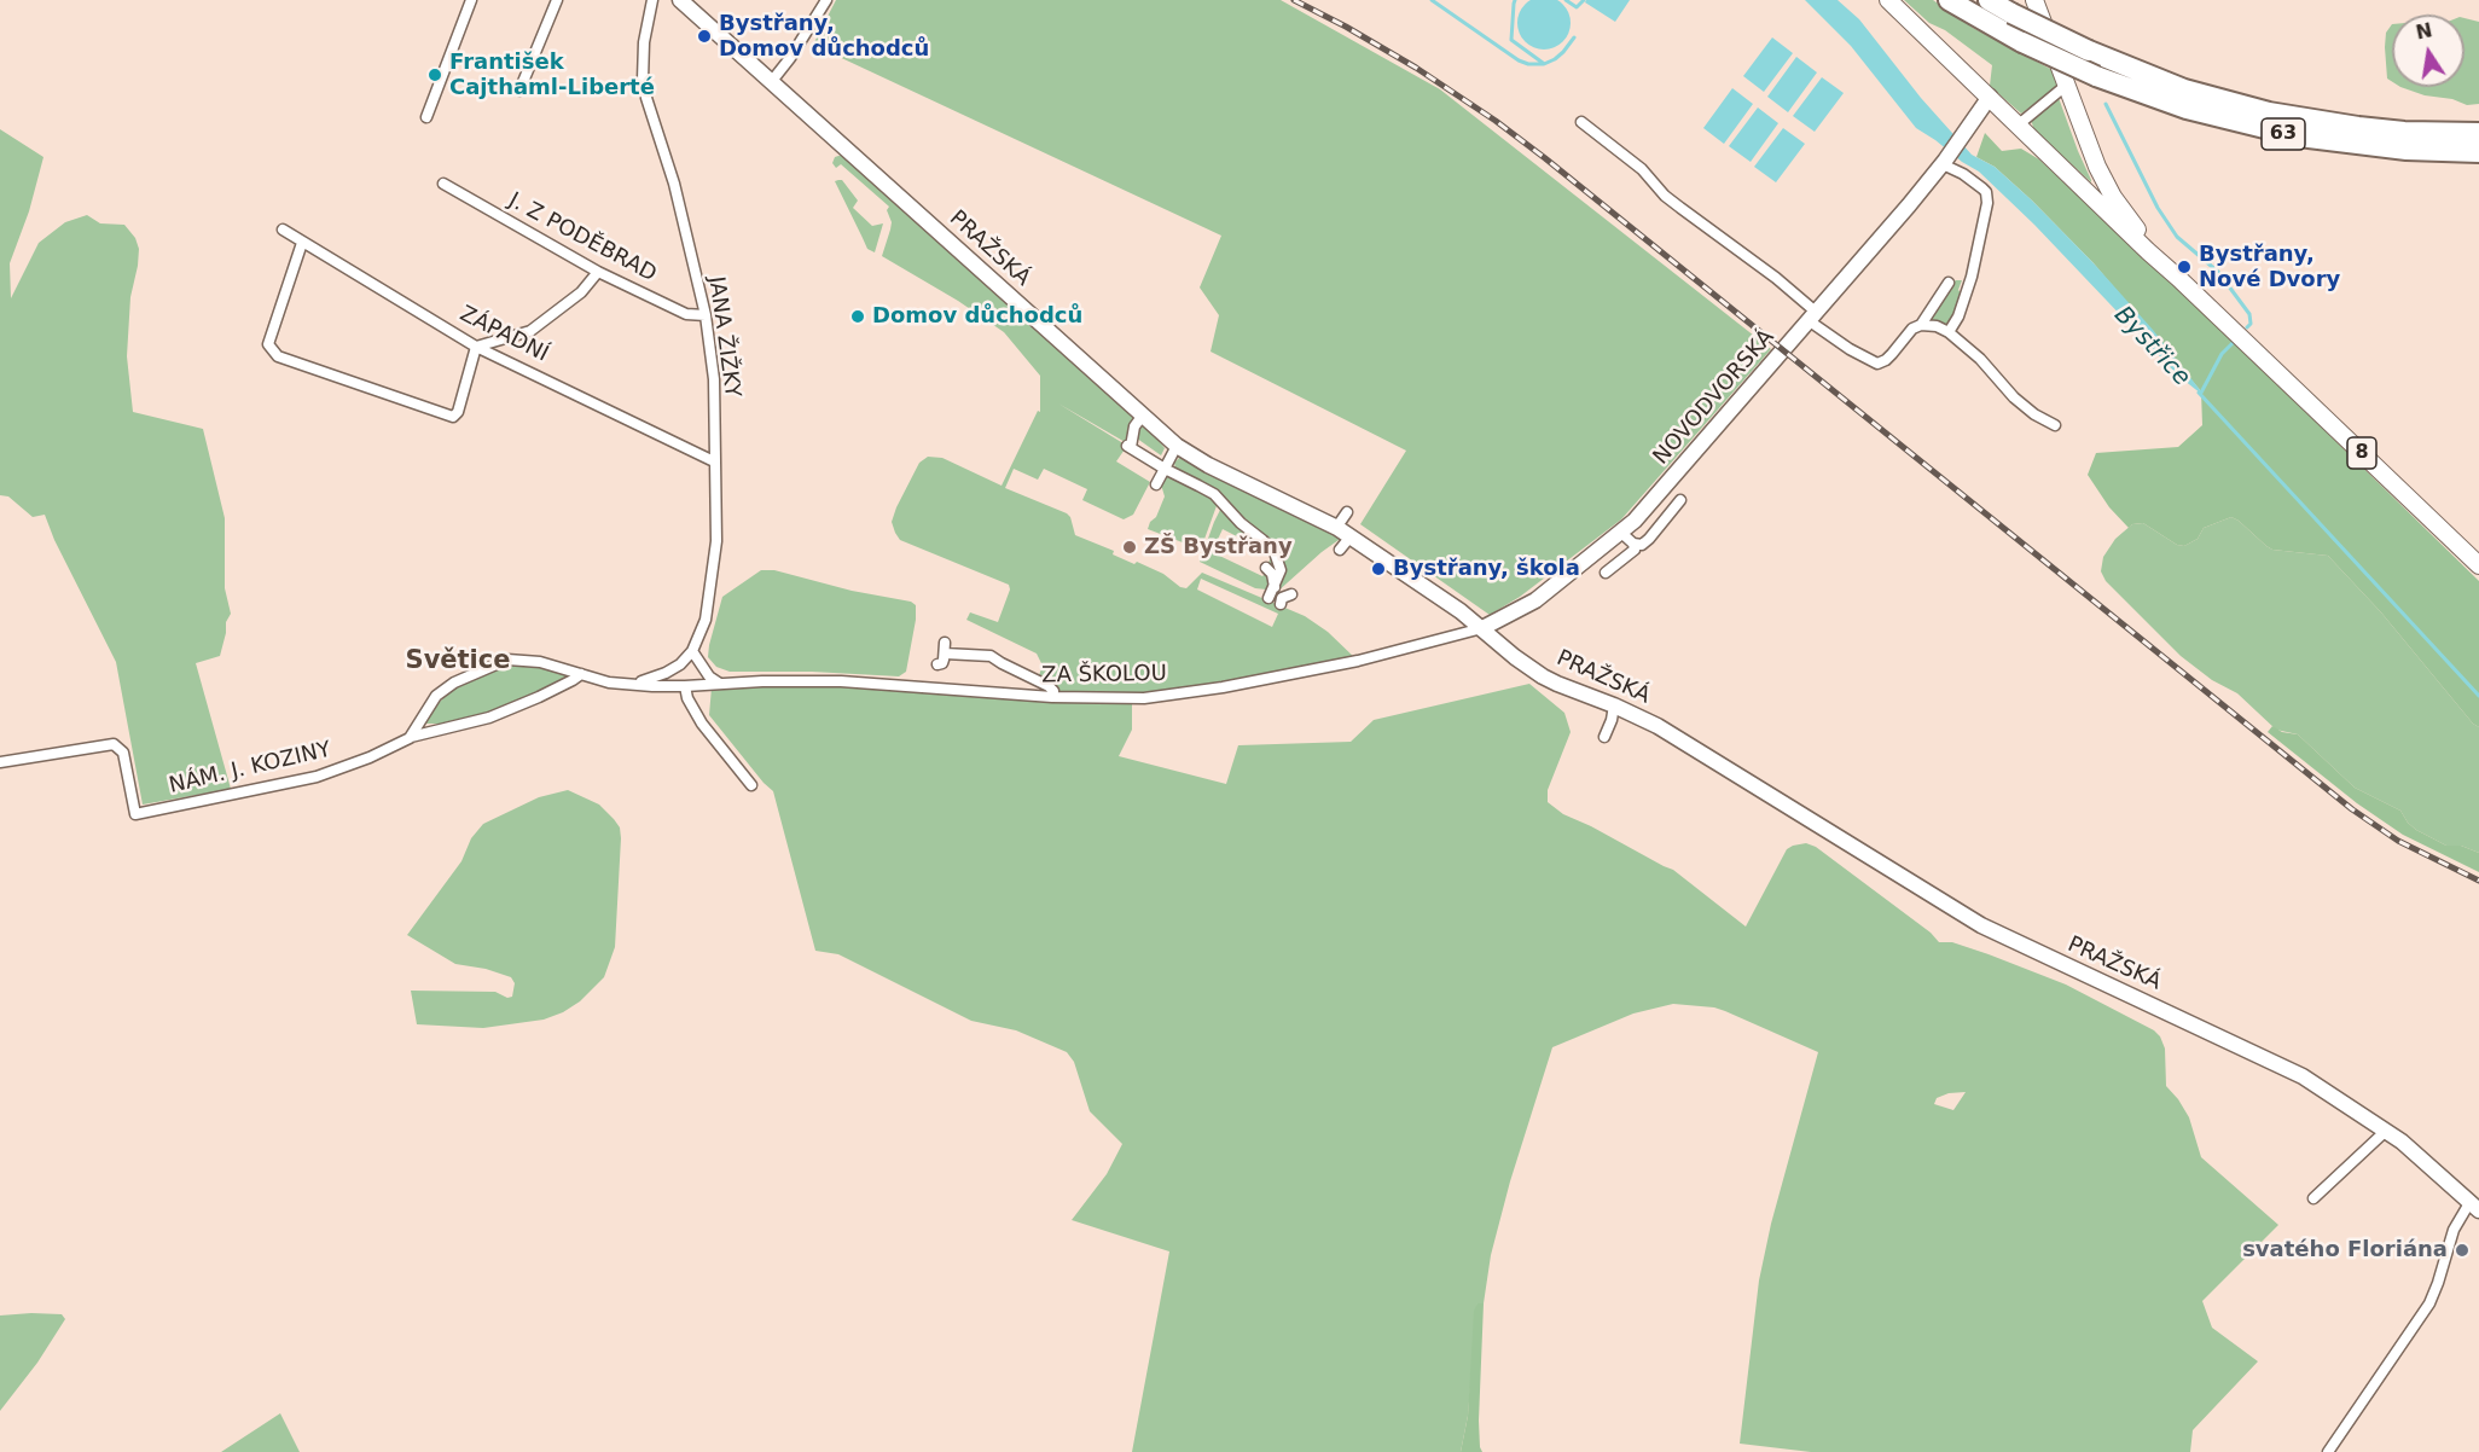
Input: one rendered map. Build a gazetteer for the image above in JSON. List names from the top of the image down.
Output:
{
  "streets": {
    "highway": ["63"],
    "main road": ["8"],
    "street": [
      "J. Z PODĚBRAD",
      "PRAŽSKÁ",
      "ZÁPADNÍ",
      "JANA ŽIŽKY",
      "NOVODVORSKÁ",
      "ZA ŠKOLOU",
      "NÁM. J. KOZINY"
    ]
  },
  "crossings": [
    ["J. Z PODĚBRAD", "JANA ŽIŽKY"],
    ["PRAŽSKÁ", "NOVODVORSKÁ"],
    ["PRAŽSKÁ", "ZA ŠKOLOU"],
    ["ZÁPADNÍ", "JANA ŽIŽKY"],
    ["JANA ŽIŽKY", "NÁM. J. KOZINY"],
    ["NOVODVORSKÁ", "8"],
    ["NOVODVORSKÁ", "ZA ŠKOLOU"],
    ["ZA ŠKOLOU", "NÁM. J. KOZINY"]
  ],
  "districts": ["Světice"],
  "water": ["Bystřice"],
  "places": [
    "Bystřany, Domov důchodců",
    "František Cajthaml-Liberté",
    "Bystřany, Nové Dvory",
    "Domov důchodců",
    "ZŠ Bystřany",
    "Bystřany, škola",
    "svatého Floriána"
  ],
  "north": "top"
}
